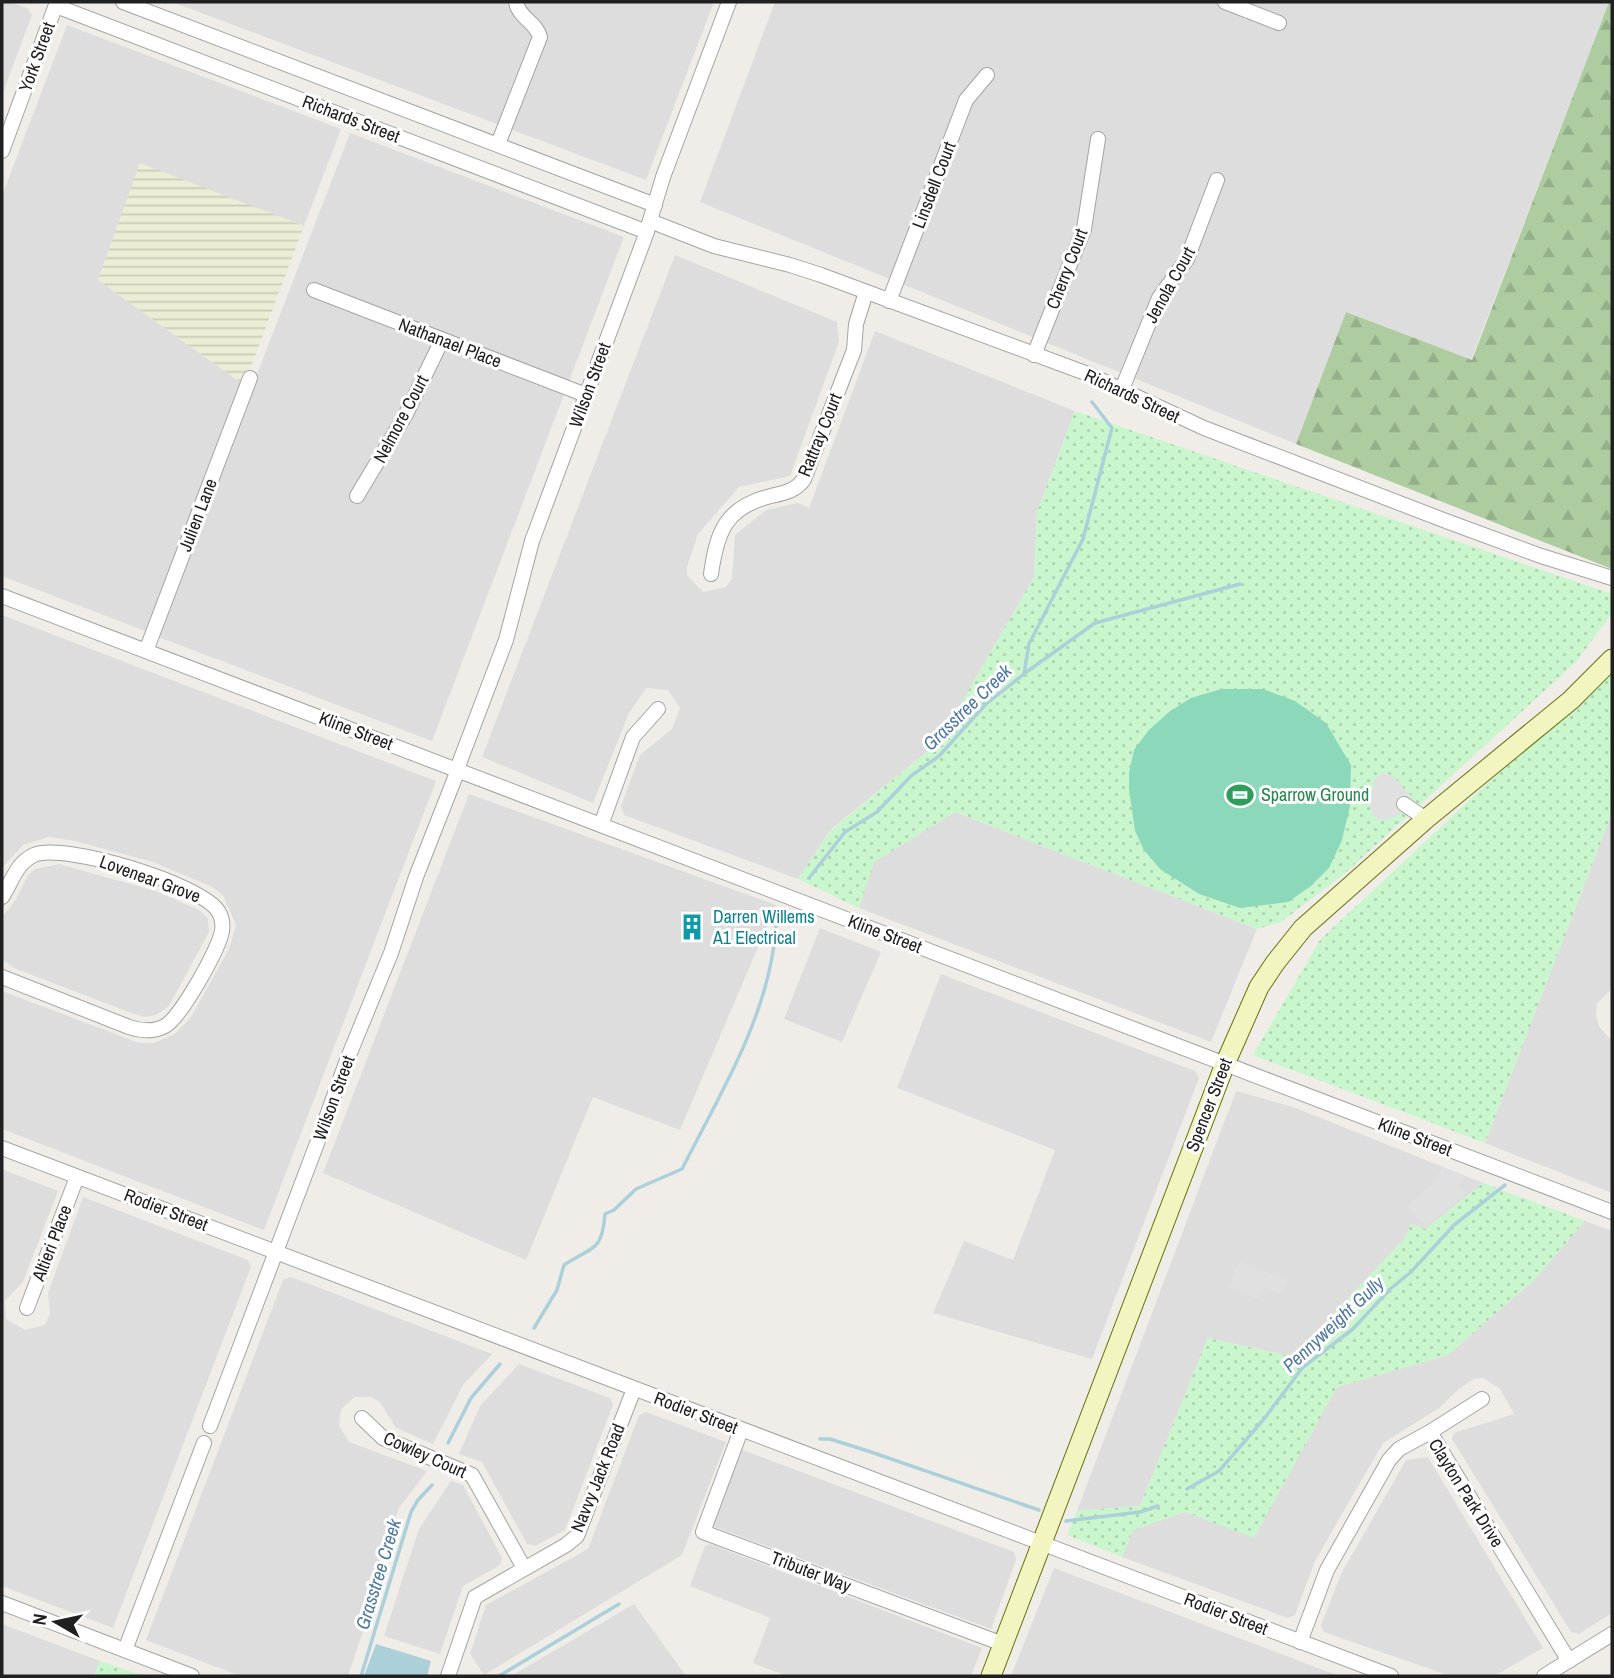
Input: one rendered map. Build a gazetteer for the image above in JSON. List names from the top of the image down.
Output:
{
  "streets": {
    "street": [
      "York Street",
      "Richards Street",
      "Linsdell Court",
      "Cherry Court",
      "Jenola Court",
      "Nathanael Place",
      "Wilson Street",
      "Nelmore Court",
      "Rattray Court",
      "Julien Lane",
      "Kline Street",
      "Lovenear Grove",
      "Spencer Street",
      "Rodier Street",
      "Altieri Place",
      "Cowley Court",
      "Navvy Jack Road",
      "Clayton Park Drive",
      "Tributer Way"
    ]
  },
  "crossings": [
    ["York Street", "Richards Street"],
    ["Richards Street", "Linsdell Court"],
    ["Richards Street", "Cherry Court"],
    ["Richards Street", "Jenola Court"],
    ["Richards Street", "Wilson Street"],
    ["Richards Street", "Rattray Court"],
    ["Nathanael Place", "Wilson Street"],
    ["Nathanael Place", "Nelmore Court"],
    ["Wilson Street", "Kline Street"],
    ["Wilson Street", "Rodier Street"],
    ["Julien Lane", "Kline Street"],
    ["Kline Street", "Spencer Street"],
    ["Spencer Street", "Rodier Street"],
    ["Spencer Street", "Tributer Way"],
    ["Rodier Street", "Altieri Place"],
    ["Rodier Street", "Navvy Jack Road"],
    ["Rodier Street", "Clayton Park Drive"],
    ["Rodier Street", "Tributer Way"],
    ["Cowley Court", "Navvy Jack Road"]
  ],
  "water": ["Grasstree Creek", "Pennyweight Gully"],
  "places": {
    "sports": ["Sparrow Ground"],
    "building": ["Darren Willems A1 Electrical"]
  },
  "north": "left"
}
